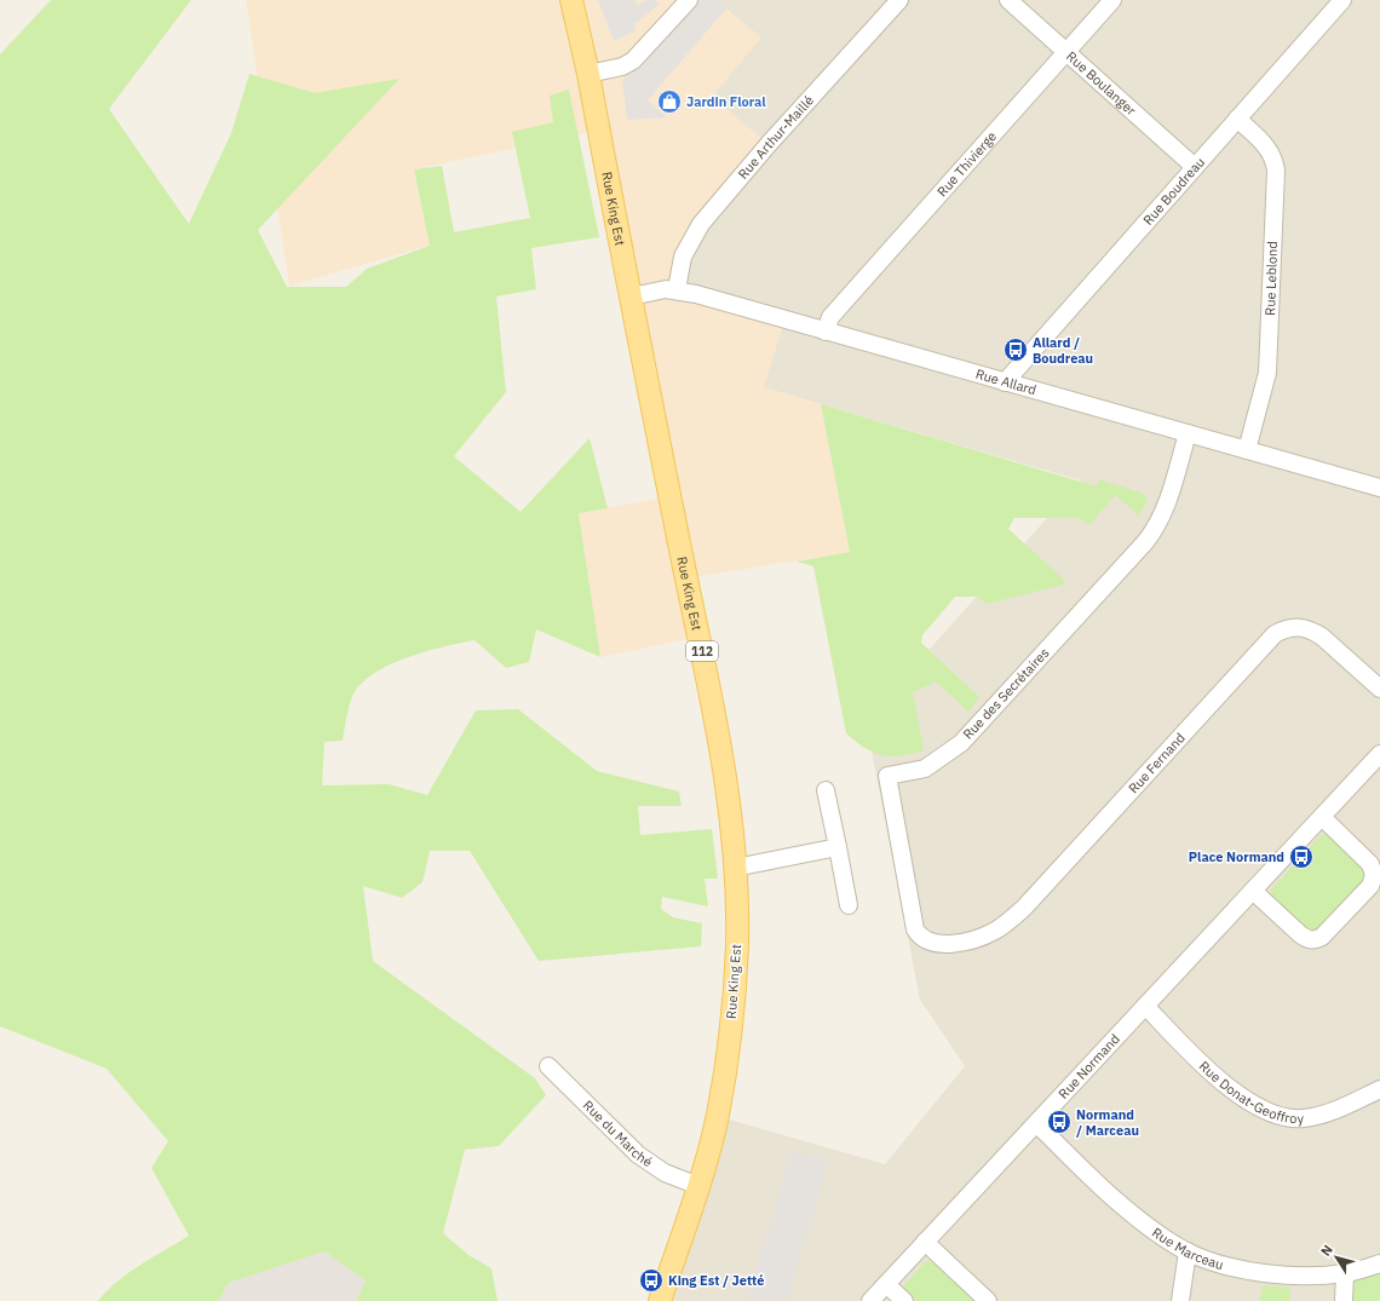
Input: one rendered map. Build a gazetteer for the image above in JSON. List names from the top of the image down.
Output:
{
  "streets": {
    "main road": ["Rue King Est", "112"],
    "street": [
      "Rue Boulanger",
      "Rue Arthur-Maillé",
      "Rue Thivierge",
      "Rue Boudreau",
      "Rue Leblond",
      "Rue Allard",
      "Rue des Secrétaires",
      "Rue Fernand",
      "Rue Normand",
      "Rue Donat-Geoffroy",
      "Rue du Marché",
      "Rue Marceau"
    ]
  },
  "crossings": [
    ["Rue Boulanger", "Rue Thivierge"],
    ["Rue Boulanger", "Rue Boudreau"],
    ["Rue Arthur-Maillé", "Rue Allard"],
    ["Rue Thivierge", "Rue Allard"],
    ["Rue Boudreau", "Rue Leblond"],
    ["Rue Boudreau", "Rue Allard"],
    ["Rue King Est", "Rue Allard"],
    ["Rue King Est", "Rue du Marché"],
    ["Rue Leblond", "Rue Allard"],
    ["Rue Allard", "Rue des Secrétaires"],
    ["Rue des Secrétaires", "Rue Fernand"],
    ["Rue Normand", "Rue Donat-Geoffroy"],
    ["Rue Normand", "Rue Marceau"]
  ],
  "places": {
    "shop": ["Jardin Floral"],
    "bus stop": [
      "Allard / Boudreau",
      "Place Normand",
      "Normand / Marceau",
      "King Est / Jetté"
    ]
  },
  "north": "top left"
}
